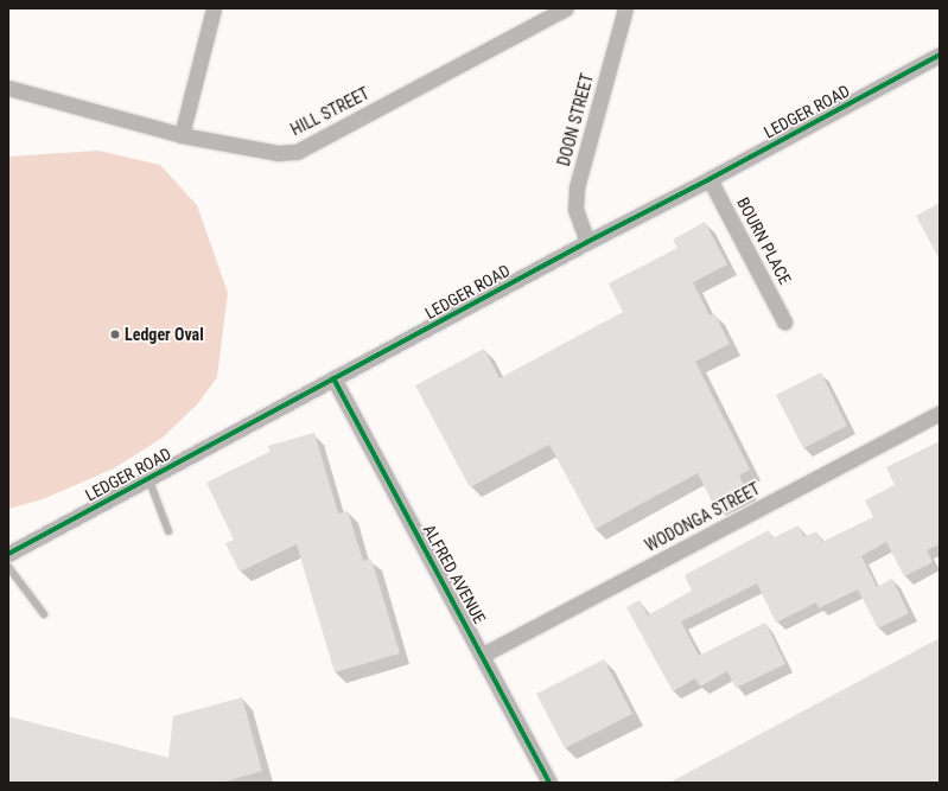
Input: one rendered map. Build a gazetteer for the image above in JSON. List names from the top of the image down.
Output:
{
  "streets": {
    "street": [
      "HILL STREET",
      "LEDGER ROAD",
      "DOON STREET",
      "BOURN PLACE",
      "WODONGA STREET",
      "ALFRED AVENUE"
    ]
  },
  "crossings": [
    ["LEDGER ROAD", "DOON STREET"],
    ["LEDGER ROAD", "BOURN PLACE"],
    ["LEDGER ROAD", "ALFRED AVENUE"],
    ["WODONGA STREET", "ALFRED AVENUE"]
  ],
  "places": ["Ledger Oval"]
}
